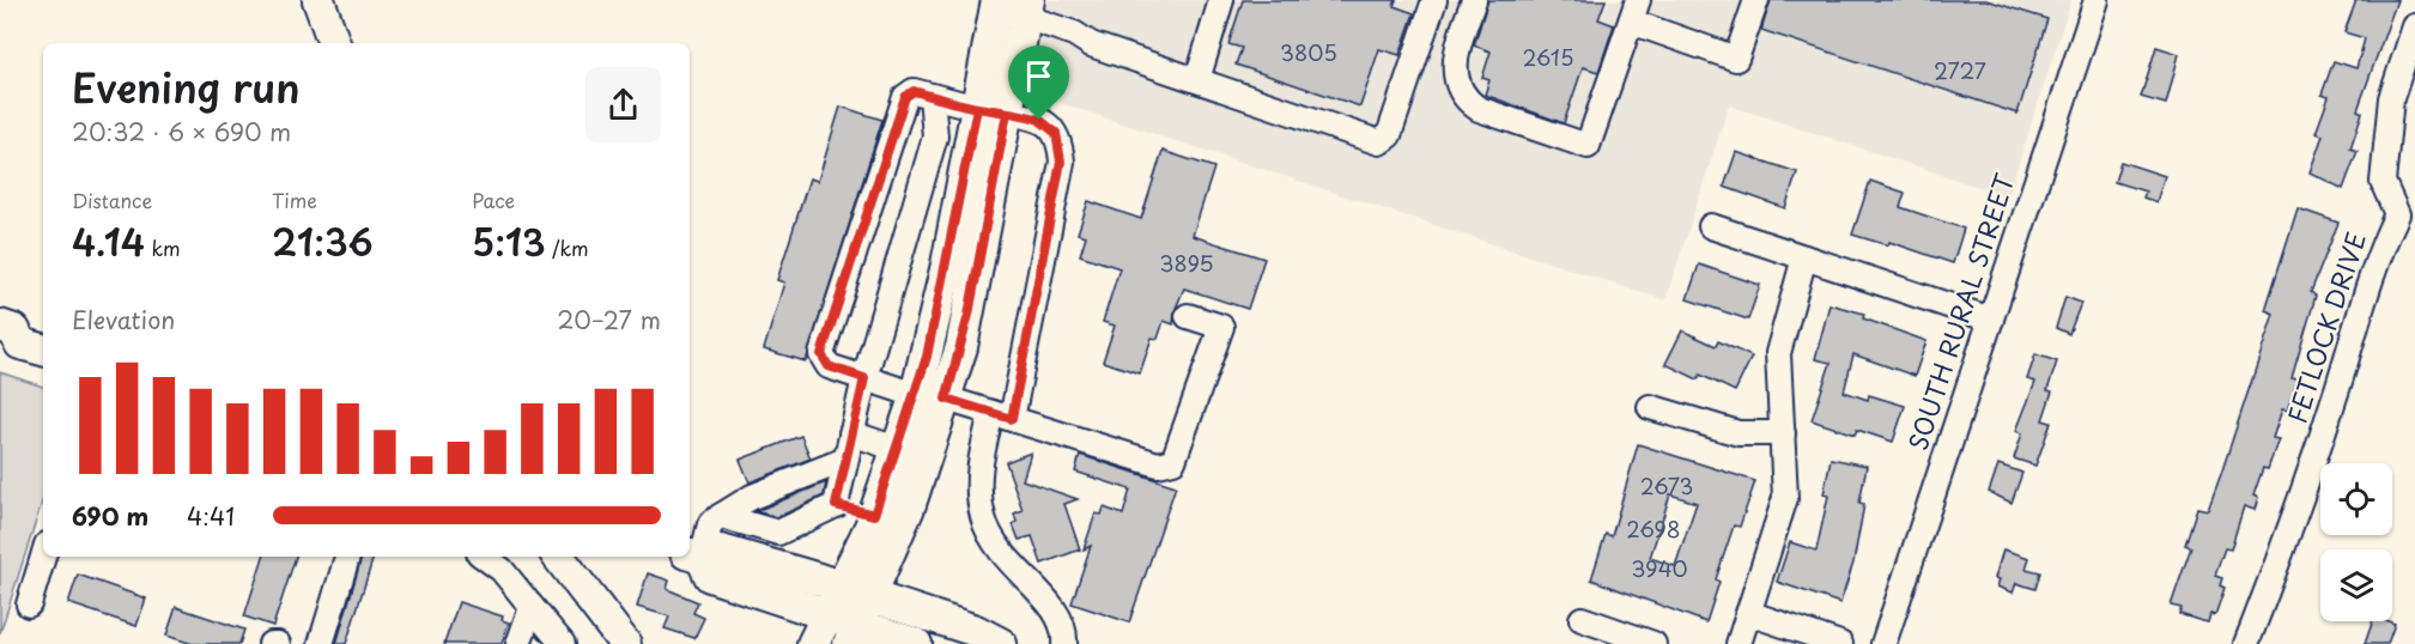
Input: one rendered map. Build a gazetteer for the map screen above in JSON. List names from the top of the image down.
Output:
{
  "streets": {
    "street": ["SOUTH RURAL STREET", "FETLOCK DRIVE"]
  },
  "house_numbers": [
    "3805",
    "2615",
    "2727",
    "3895",
    "2673",
    "2698",
    "3940"
  ],
  "page": {
    "heading": ["Evening run", "20:32 · 6 × 690 m"],
    "stats": [
      ["Distance", "4.14 km"],
      ["Time", "21:36"],
      ["Pace", "5:13 /km"]
    ],
    "chart": ["Elevation", "20–27 m"],
    "list": [
      {
        "name": "690 m",
        "note": "4:41"
      }
    ]
  }
}
